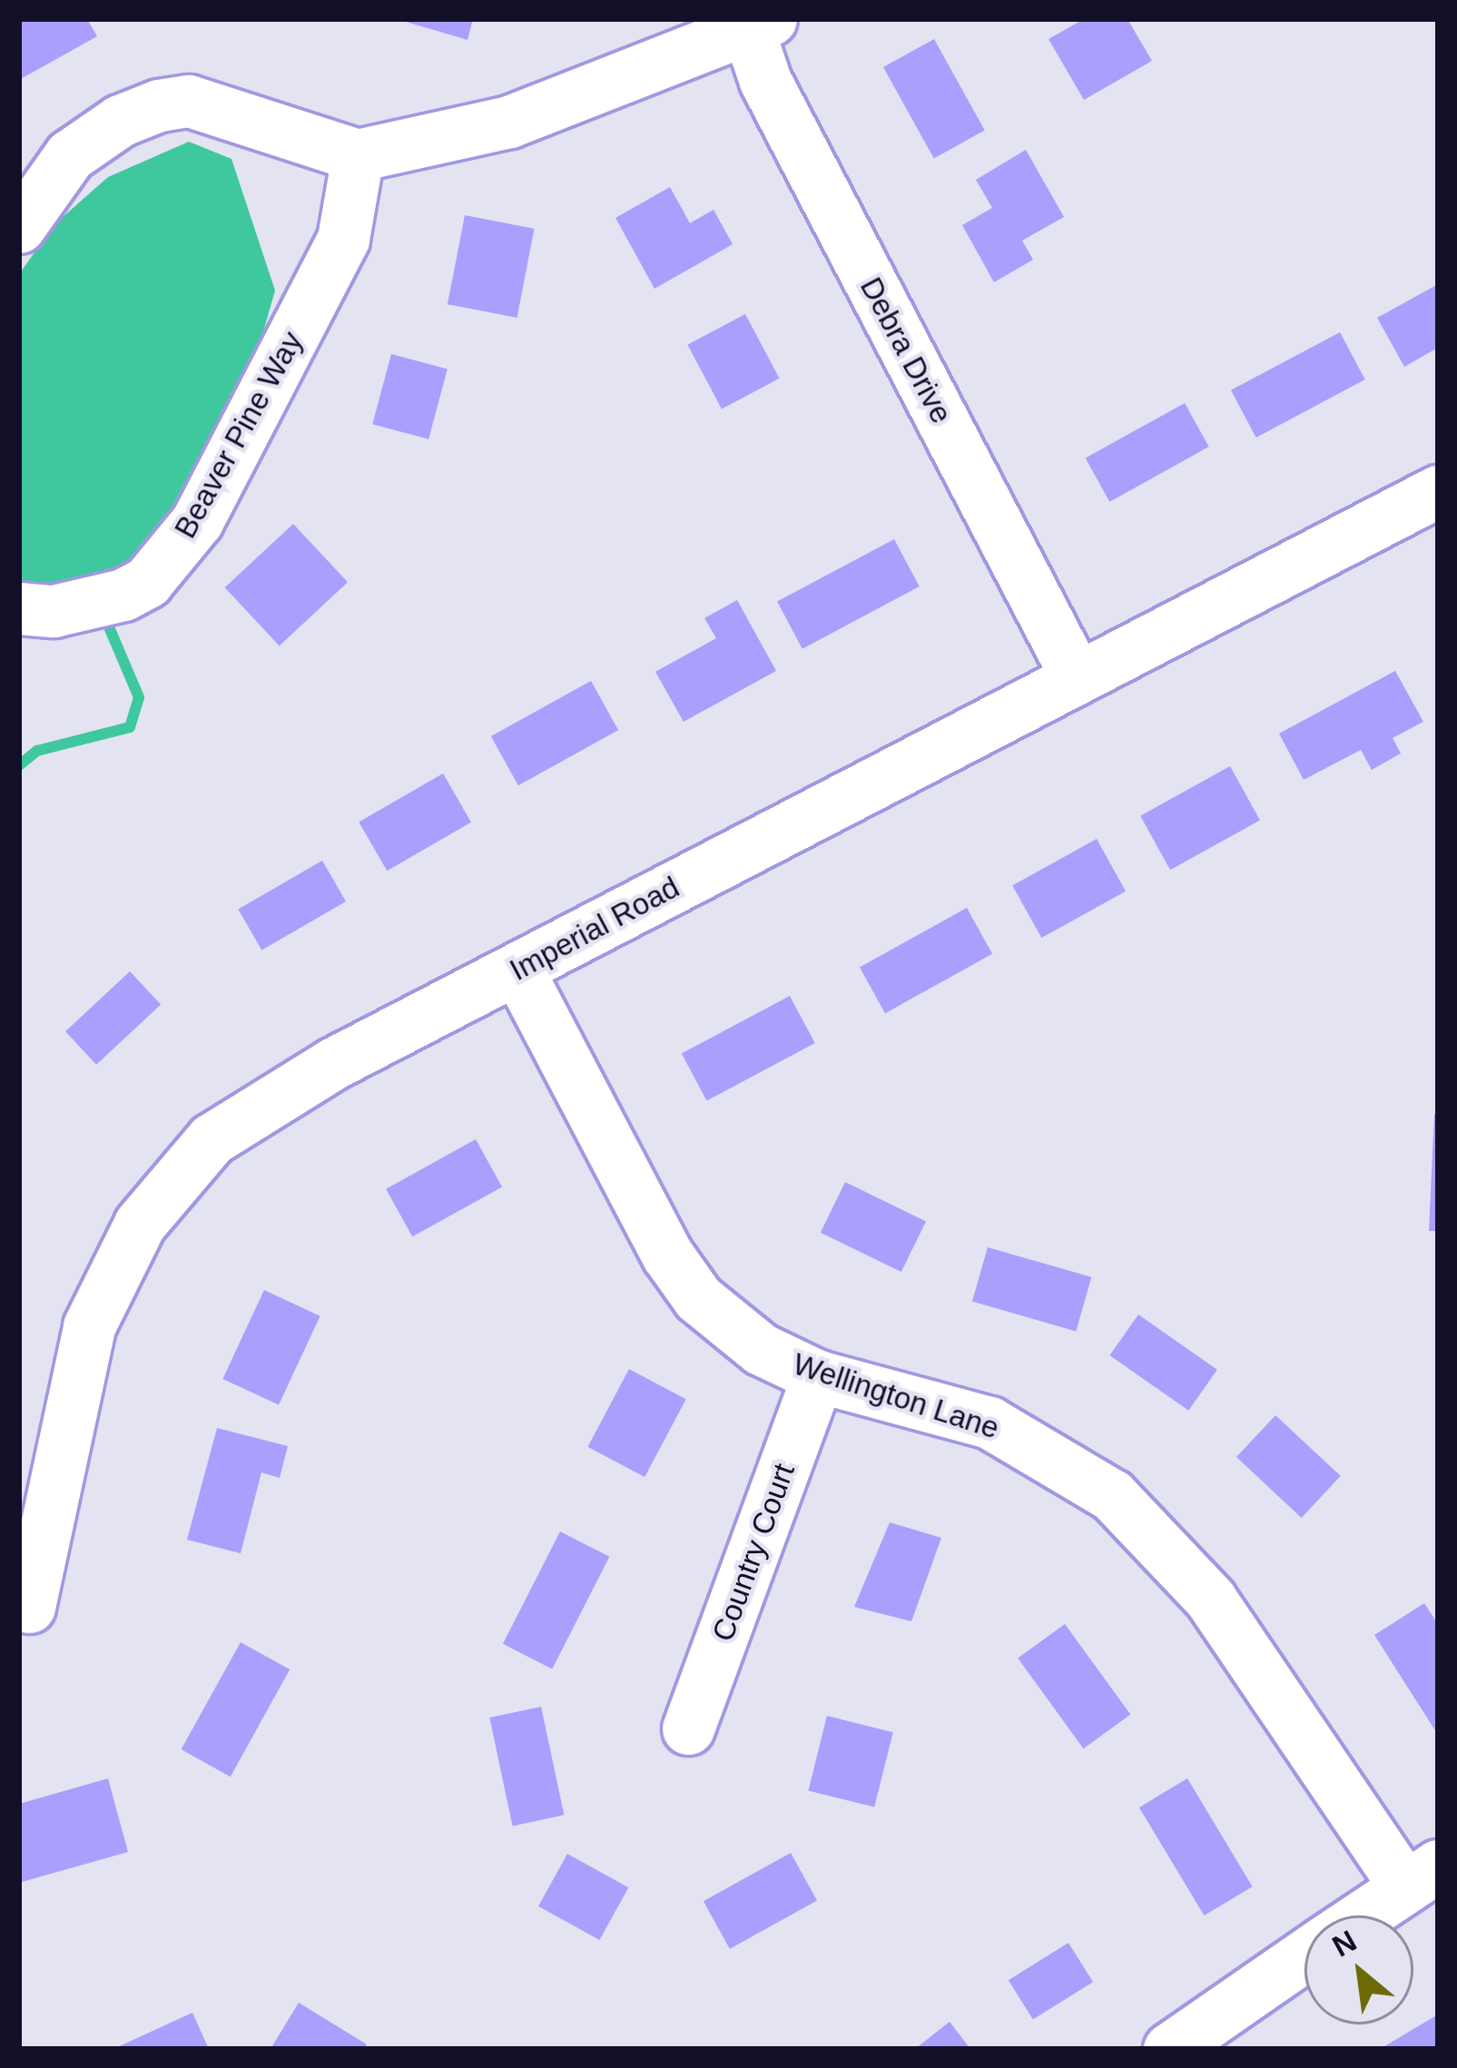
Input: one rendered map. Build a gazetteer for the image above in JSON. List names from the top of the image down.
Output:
{
  "streets": {
    "street": [
      "Debra Drive",
      "Beaver Pine Way",
      "Imperial Road",
      "Wellington Lane",
      "Country Court"
    ]
  },
  "crossings": [
    ["Debra Drive", "Imperial Road"],
    ["Imperial Road", "Wellington Lane"],
    ["Wellington Lane", "Country Court"]
  ],
  "north": "top left"
}
